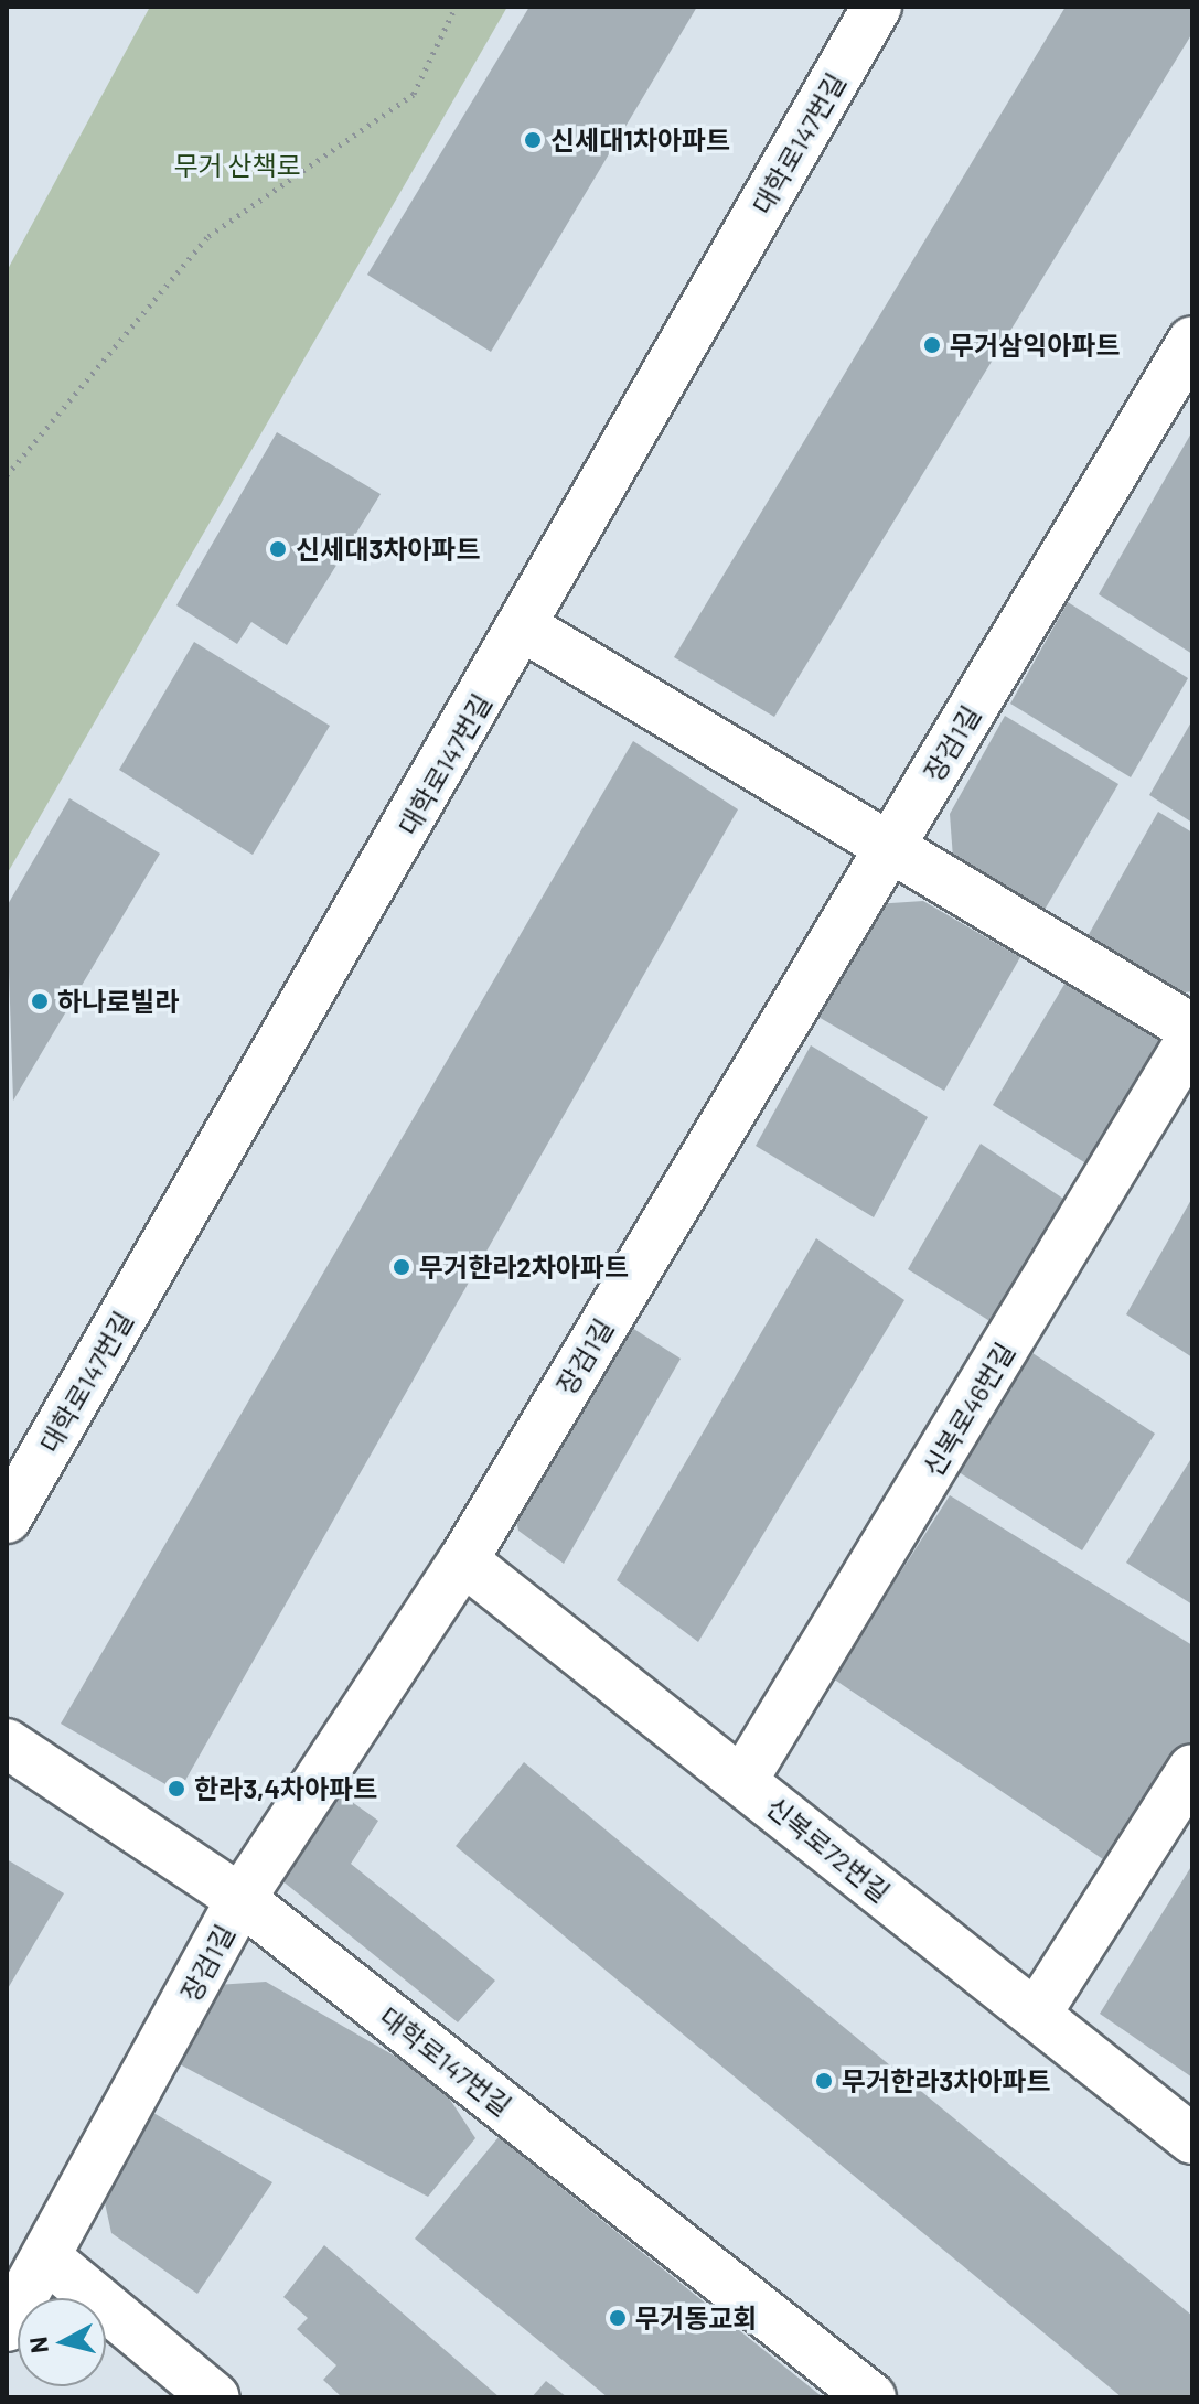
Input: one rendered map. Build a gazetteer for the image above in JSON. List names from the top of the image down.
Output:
{
  "streets": {
    "street": [
      "대학로147번길",
      "장검1길",
      "신복로46번길",
      "신복로72번길"
    ]
  },
  "crossings": [
    ["대학로147번길", "장검1길"],
    ["장검1길", "신복로72번길"],
    ["신복로46번길", "신복로72번길"]
  ],
  "parks": ["무거 산책로"],
  "places": [
    "신세대1차아파트",
    "무거삼익아파트",
    "신세대3차아파트",
    "하나로빌라",
    "무거한라2차아파트",
    "한라3,4차아파트",
    "무거한라3차아파트",
    "무거동교회"
  ],
  "north": "left"
}
